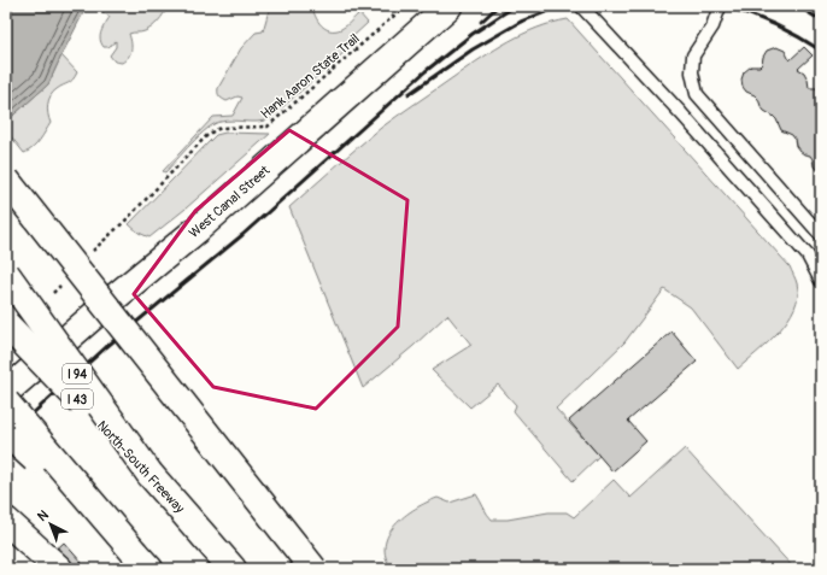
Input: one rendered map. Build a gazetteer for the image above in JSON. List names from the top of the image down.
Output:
{
  "streets": {
    "main road": [
      "West Canal Street",
      "I 94",
      "I 43",
      "North-South Freeway"
    ],
    "path": ["Hank Aaron State Trail"]
  },
  "crossings": [
    ["I 94", "North-South Freeway"]
  ],
  "north": "top left"
}
